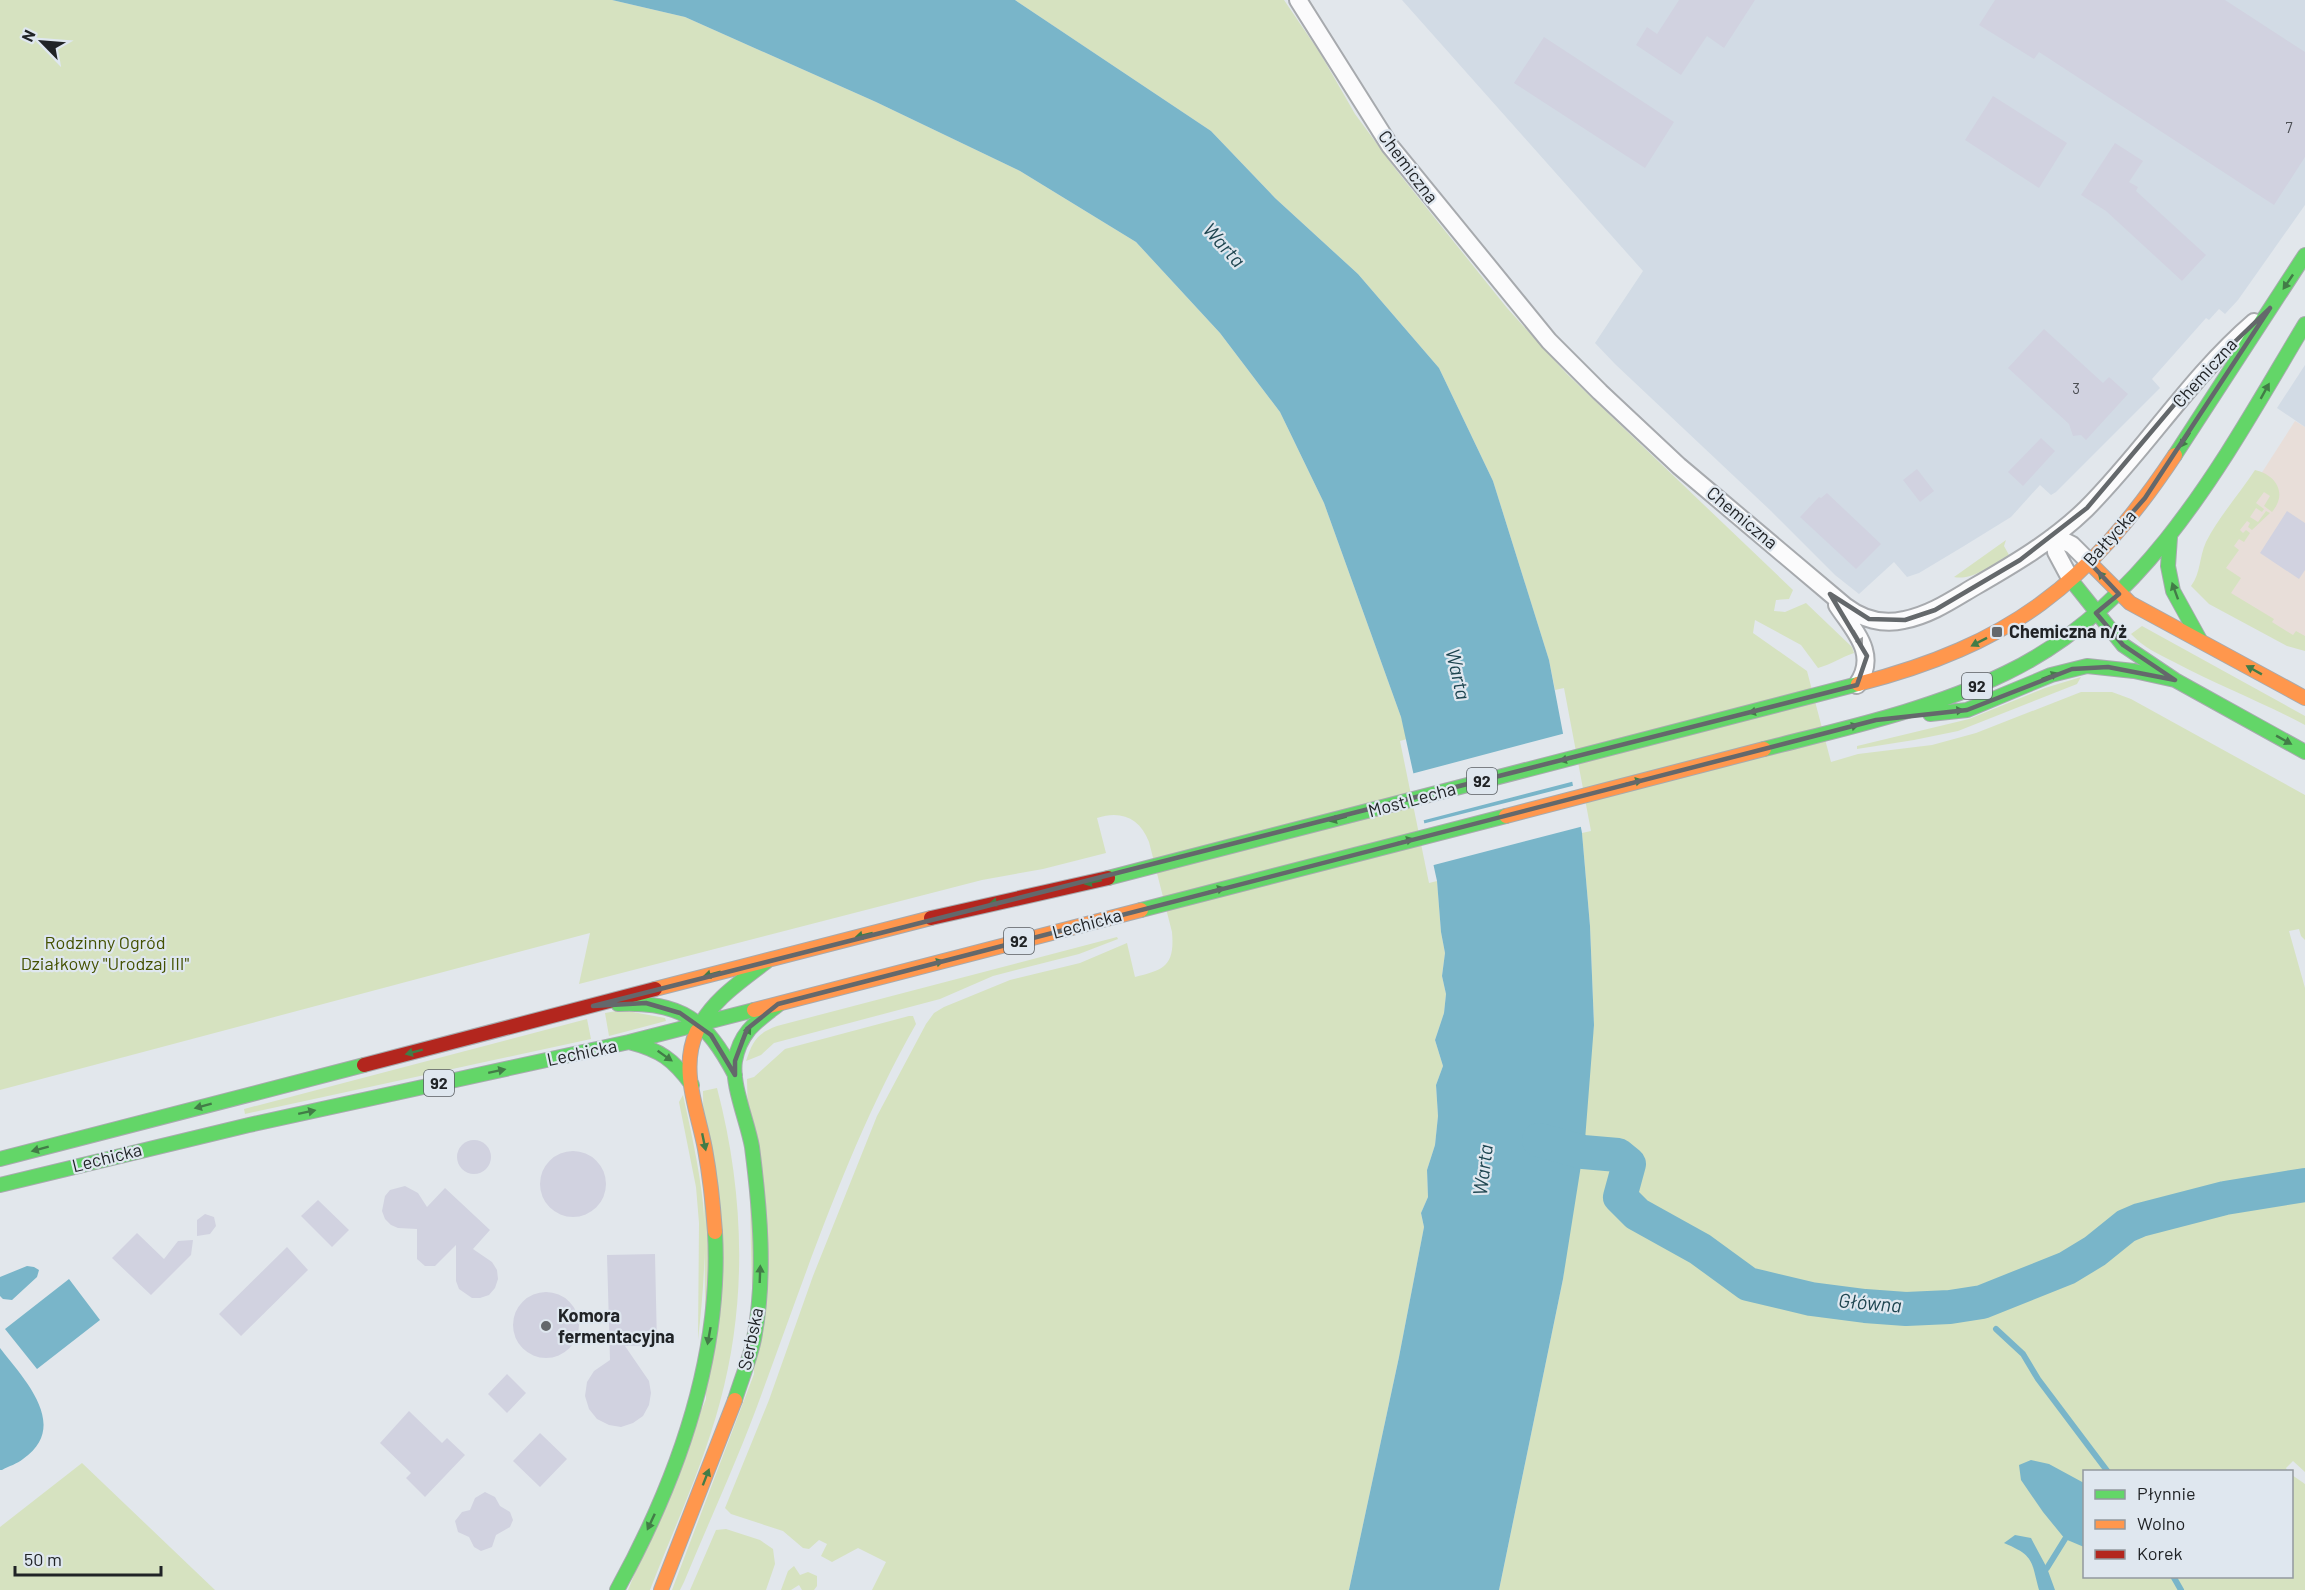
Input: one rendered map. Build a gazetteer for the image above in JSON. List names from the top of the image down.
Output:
{
  "streets": {
    "main road": [
      "Bałtycka",
      "92",
      "Most Lecha",
      "Lechicka",
      "Serbska"
    ],
    "street": ["Chemiczna"]
  },
  "crossings": [
    ["Chemiczna", "Bałtycka"],
    ["Bałtycka", "Most Lecha"],
    ["92", "Most Lecha"],
    ["Most Lecha", "Lechicka"],
    ["Lechicka", "Serbska"]
  ],
  "water": ["Warta", "Główna"],
  "parks": ["Rodzinny Ogród Działkowy \"Urodzaj III\""],
  "places": {
    "transit": ["Chemiczna n/ż"],
    "other": ["Komora fermentacyjna"]
  },
  "house_numbers": ["7", "3"],
  "legend": ["Płynnie", "Wolno", "Korek"],
  "scale_bar": "50 m",
  "north": "top left"
}
